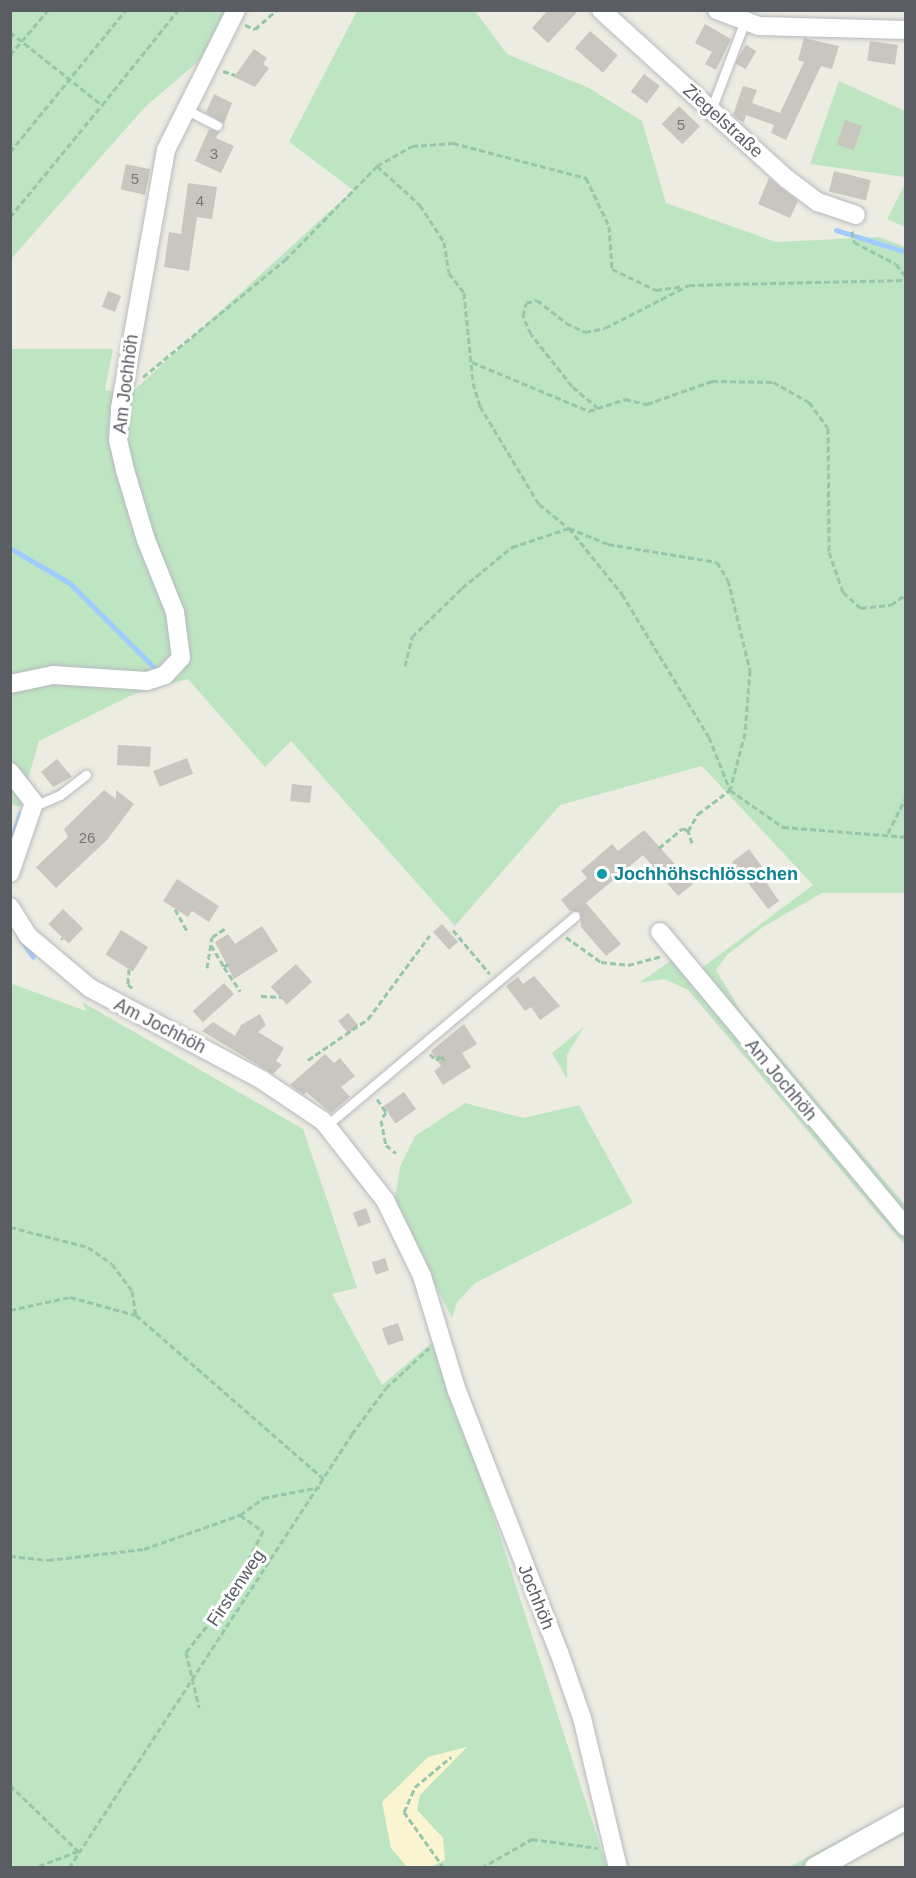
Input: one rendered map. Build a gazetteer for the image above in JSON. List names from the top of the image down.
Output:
{
  "streets": {
    "street": ["Ziegelstraße", "Am Jochhöh", "Jochhöh"],
    "path": ["Firstenweg"]
  },
  "crossings": [
    ["Am Jochhöh", "Firstenweg"],
    ["Am Jochhöh", "Jochhöh"],
    ["Firstenweg", "Jochhöh"]
  ],
  "places": ["Jochhöhschlösschen"],
  "house_numbers": [
    "5",
    "3",
    "5",
    "4",
    "26"
  ]
}
